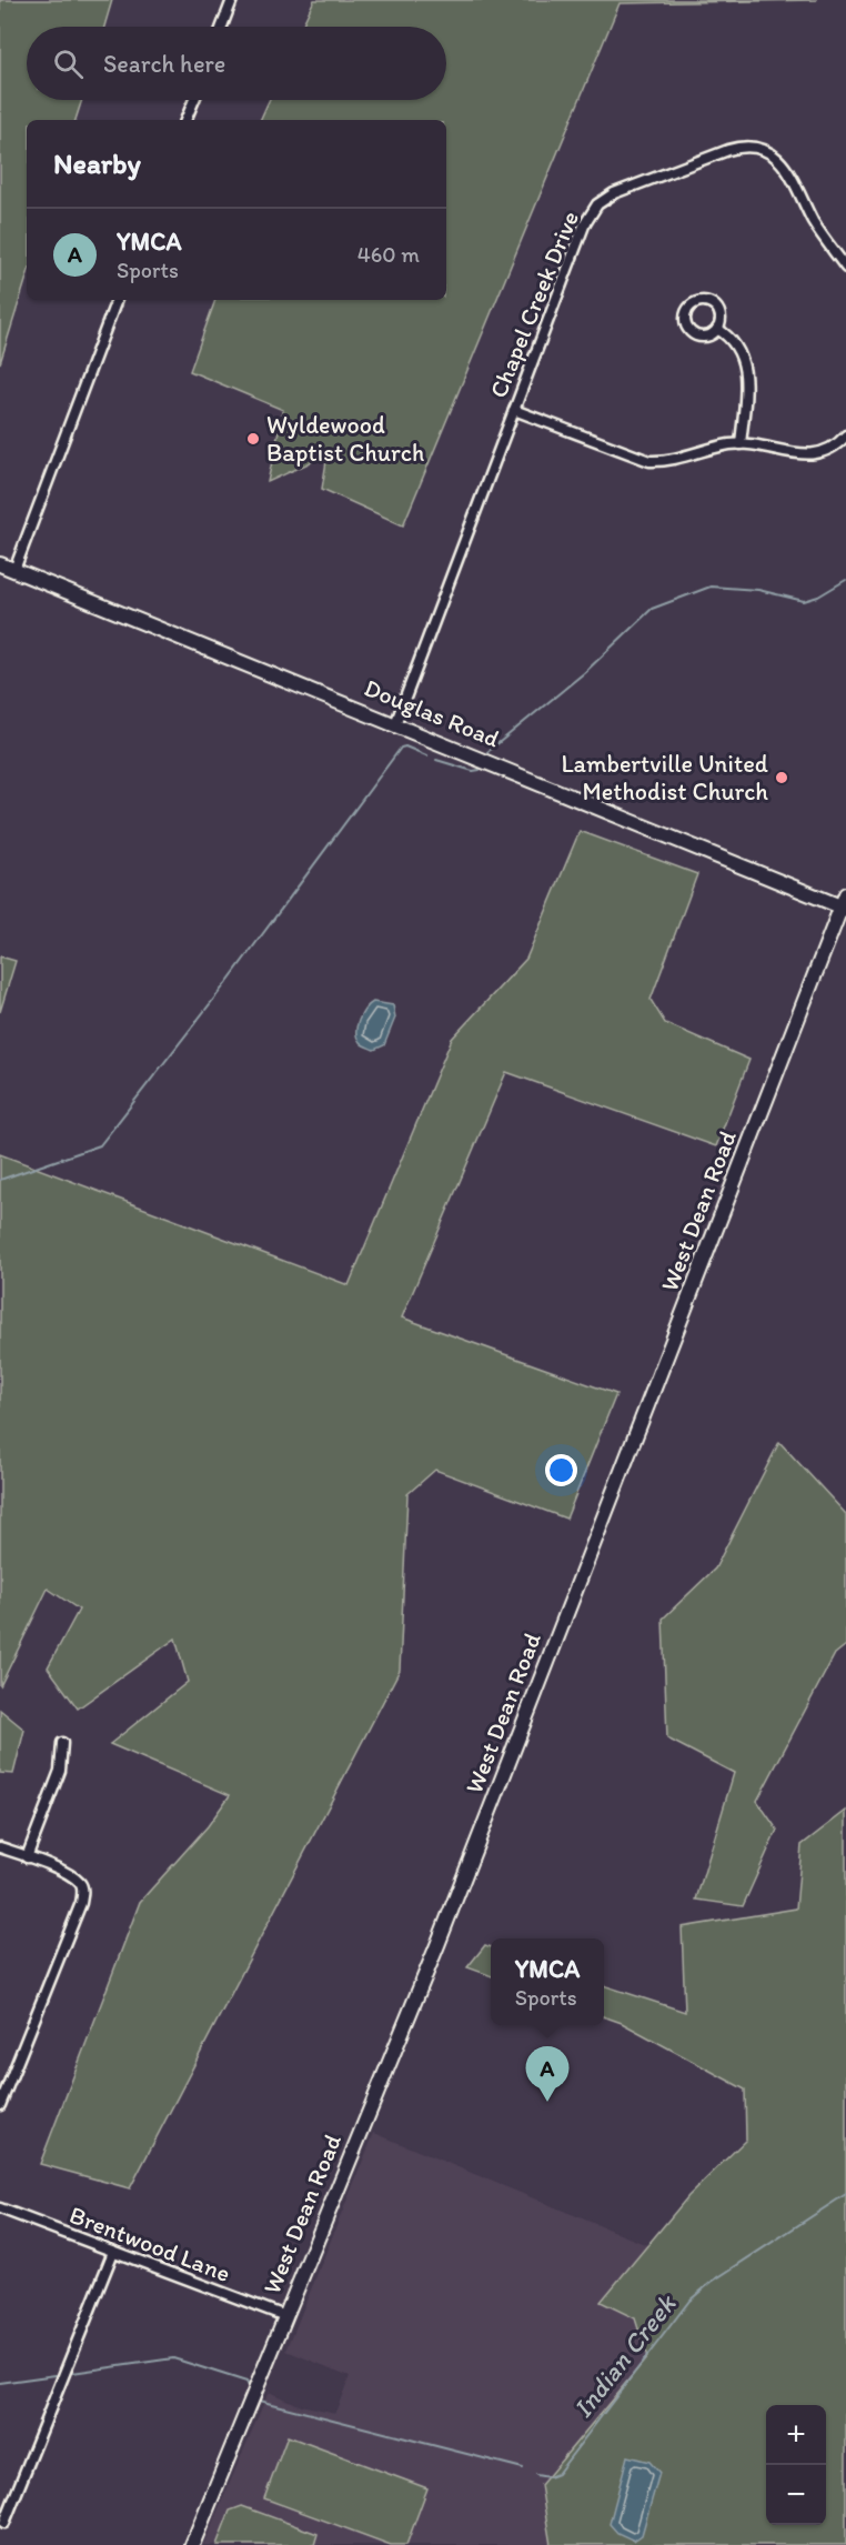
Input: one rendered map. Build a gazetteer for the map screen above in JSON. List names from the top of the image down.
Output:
{
  "streets": {
    "street": [
      "Chapel Creek Drive",
      "Douglas Road",
      "West Dean Road",
      "Brentwood Lane"
    ]
  },
  "crossings": [
    ["Chapel Creek Drive", "Douglas Road"],
    ["Douglas Road", "West Dean Road"],
    ["West Dean Road", "Brentwood Lane"]
  ],
  "water": ["Indian Creek"],
  "places": ["Wyldewood Baptist Church", "Lambertville United Methodist Church"],
  "page": {
    "search": "Search here",
    "heading": "Nearby",
    "list": [
      {
        "mark": "A",
        "name": "YMCA",
        "note": "Sports",
        "value": "460 m"
      }
    ],
    "popup": ["YMCA", "Sports"],
    "pins": "A",
    "map_buttons": ["+", "−"]
  }
}
